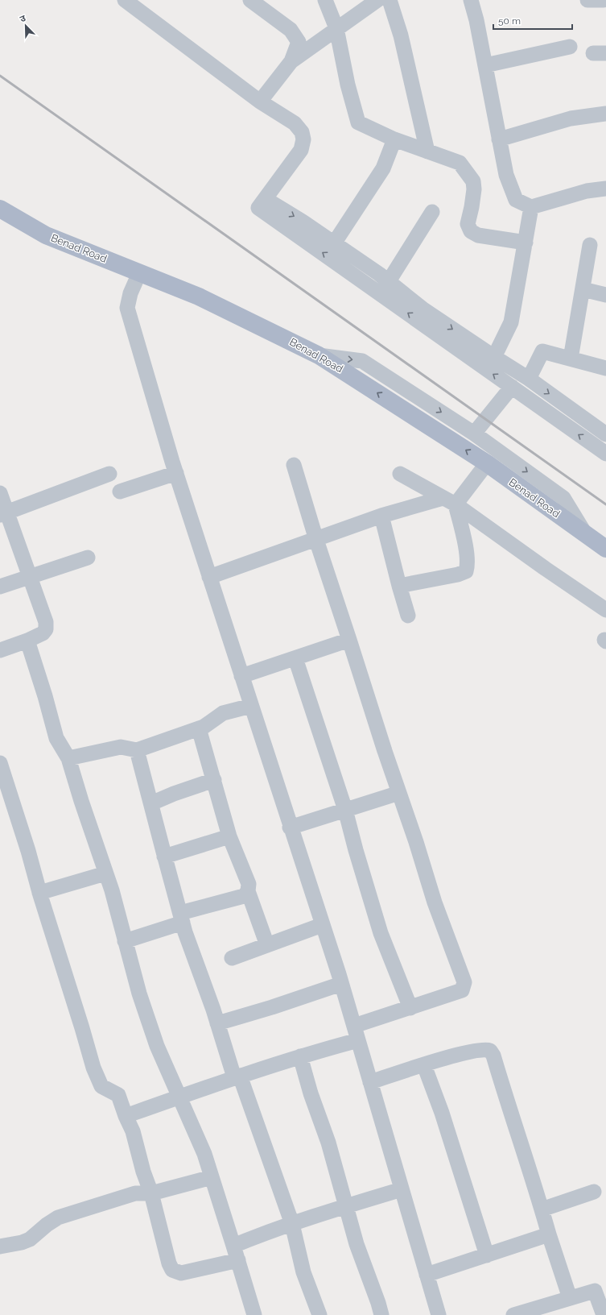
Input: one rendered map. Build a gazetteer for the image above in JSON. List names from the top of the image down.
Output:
{
  "streets": {
    "main road": ["Benad Road"]
  },
  "scale_bar": "50 m",
  "north": "top left"
}
